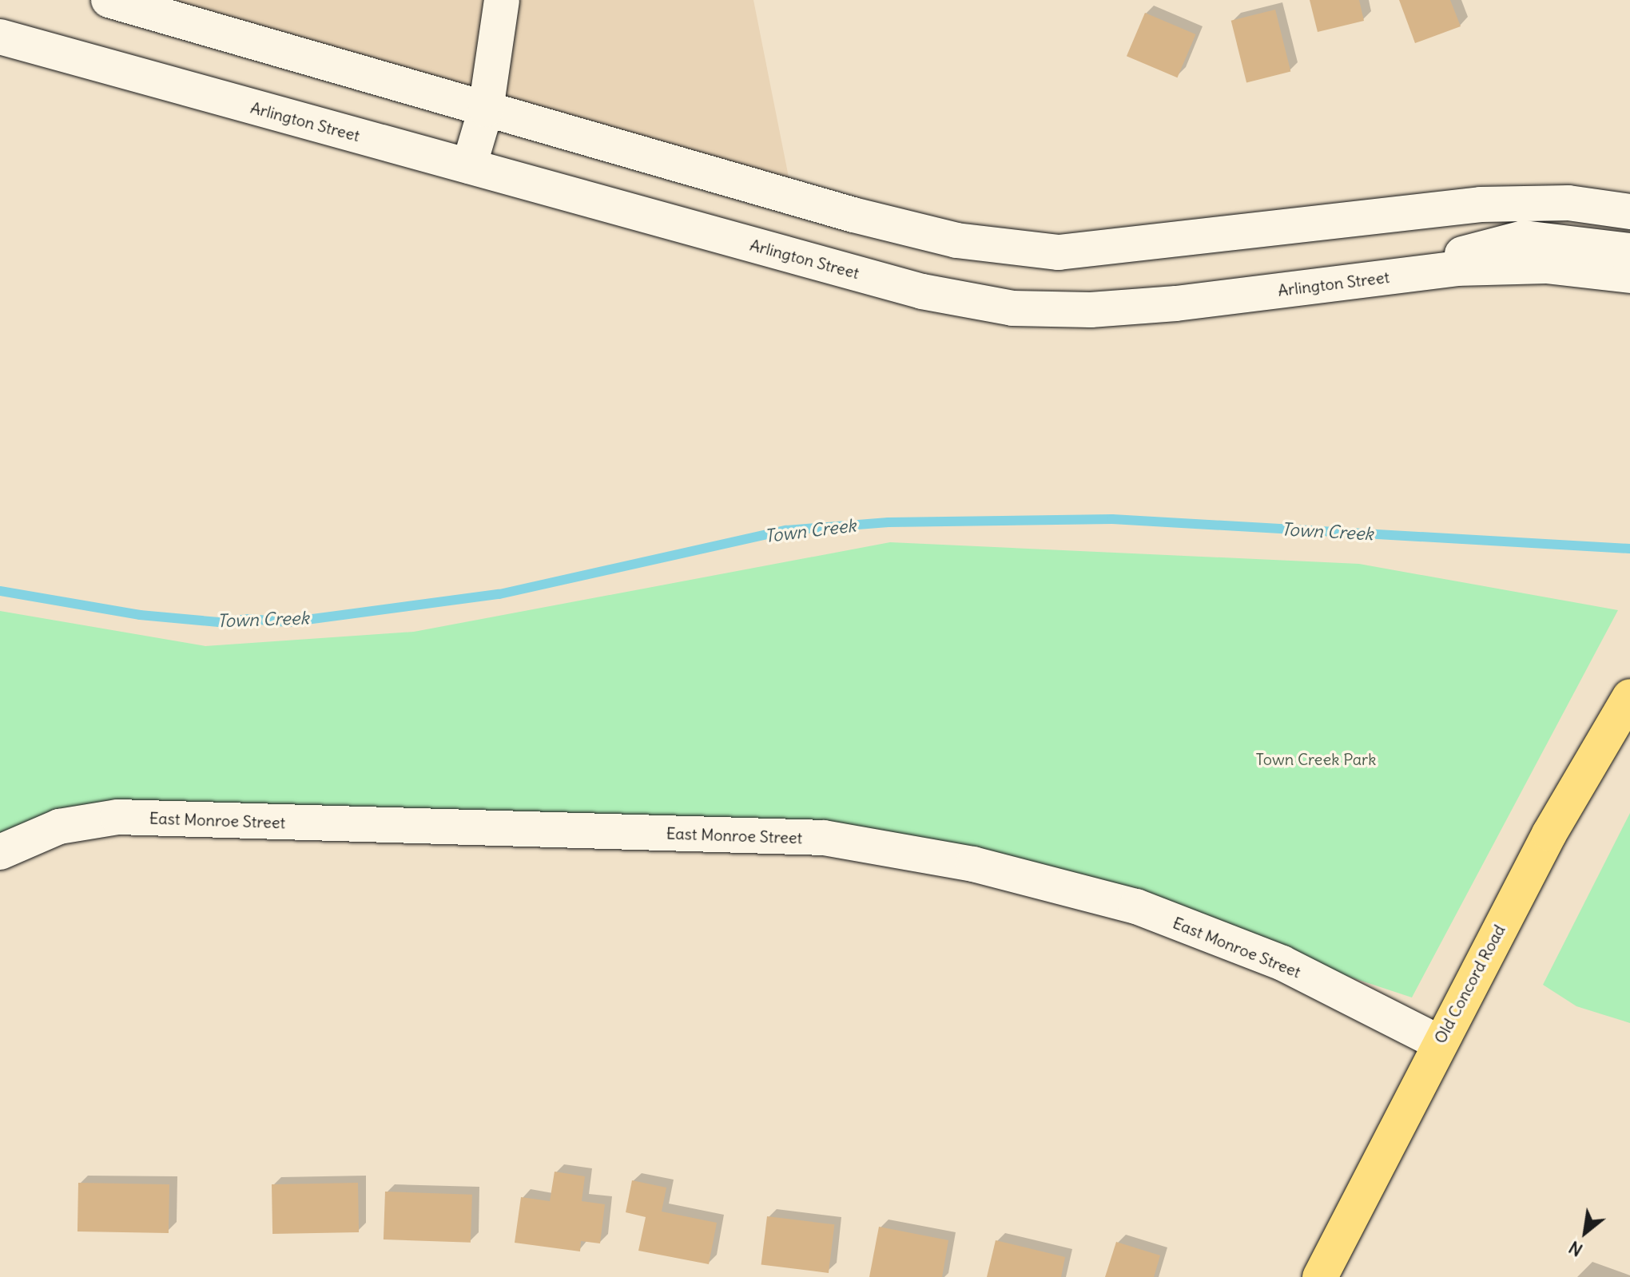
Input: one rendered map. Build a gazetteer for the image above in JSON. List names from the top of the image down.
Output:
{
  "streets": {
    "main road": ["Old Concord Road"],
    "street": ["Arlington Street", "East Monroe Street"]
  },
  "crossings": [
    ["East Monroe Street", "Old Concord Road"]
  ],
  "water": ["Town Creek"],
  "parks": ["Town Creek Park"],
  "north": "bottom left"
}
